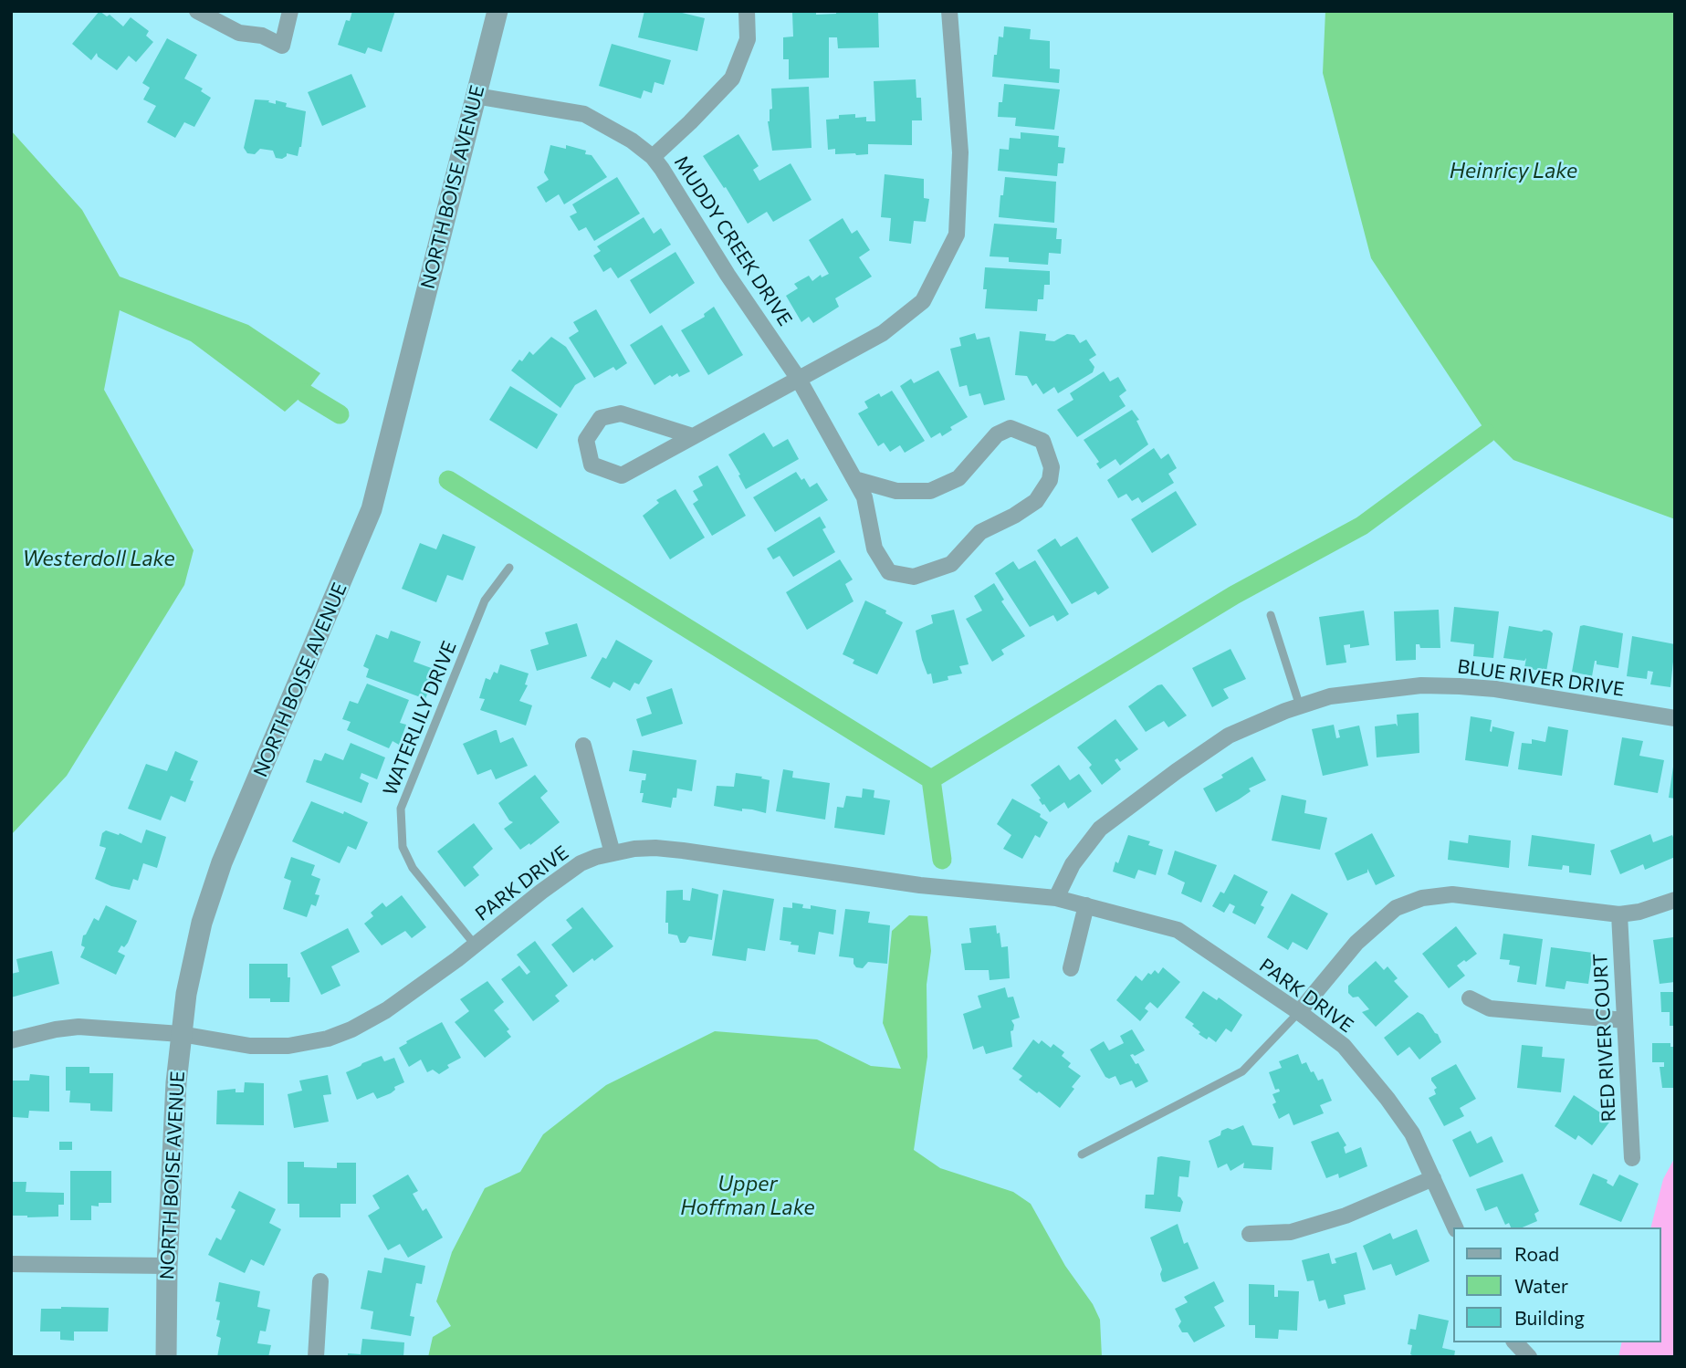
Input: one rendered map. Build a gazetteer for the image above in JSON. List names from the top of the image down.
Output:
{
  "streets": {
    "street": [
      "NORTH BOISE AVENUE",
      "MUDDY CREEK DRIVE",
      "BLUE RIVER DRIVE",
      "PARK DRIVE",
      "RED RIVER COURT"
    ],
    "lane": ["WATERLILY DRIVE"]
  },
  "crossings": [
    ["NORTH BOISE AVENUE", "MUDDY CREEK DRIVE"],
    ["NORTH BOISE AVENUE", "PARK DRIVE"],
    ["BLUE RIVER DRIVE", "PARK DRIVE"],
    ["WATERLILY DRIVE", "PARK DRIVE"]
  ],
  "water": ["Heinricy Lake", "Westerdoll Lake", "Upper Hoffman Lake"],
  "legend": ["Road", "Water", "Building"]
}
